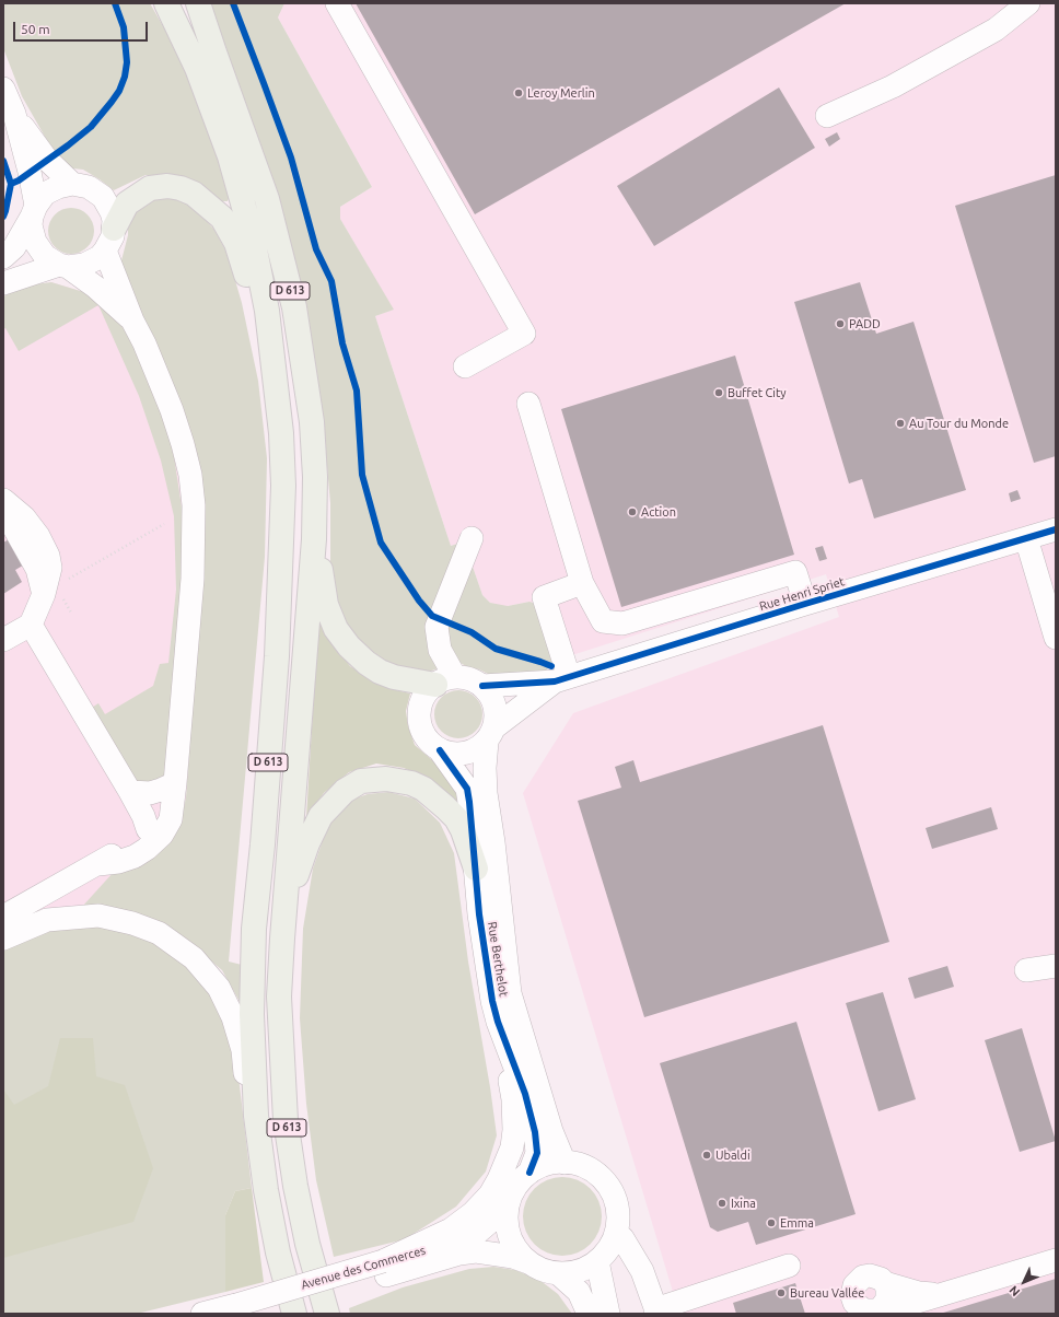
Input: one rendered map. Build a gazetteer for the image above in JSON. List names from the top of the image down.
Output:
{
  "streets": {
    "main road": ["D 613"],
    "street": ["Rue Henri Spriet", "Rue Berthelot", "Avenue des Commerces"]
  },
  "crossings": [
    ["Rue Berthelot", "Avenue des Commerces"]
  ],
  "places": [
    "Leroy Merlin",
    "PADD",
    "Buffet City",
    "Au Tour du Monde",
    "Action",
    "Ubaldi",
    "Ixina",
    "Emma",
    "Bureau Vallée"
  ],
  "scale_bar": "50 m",
  "north": "bottom left"
}
